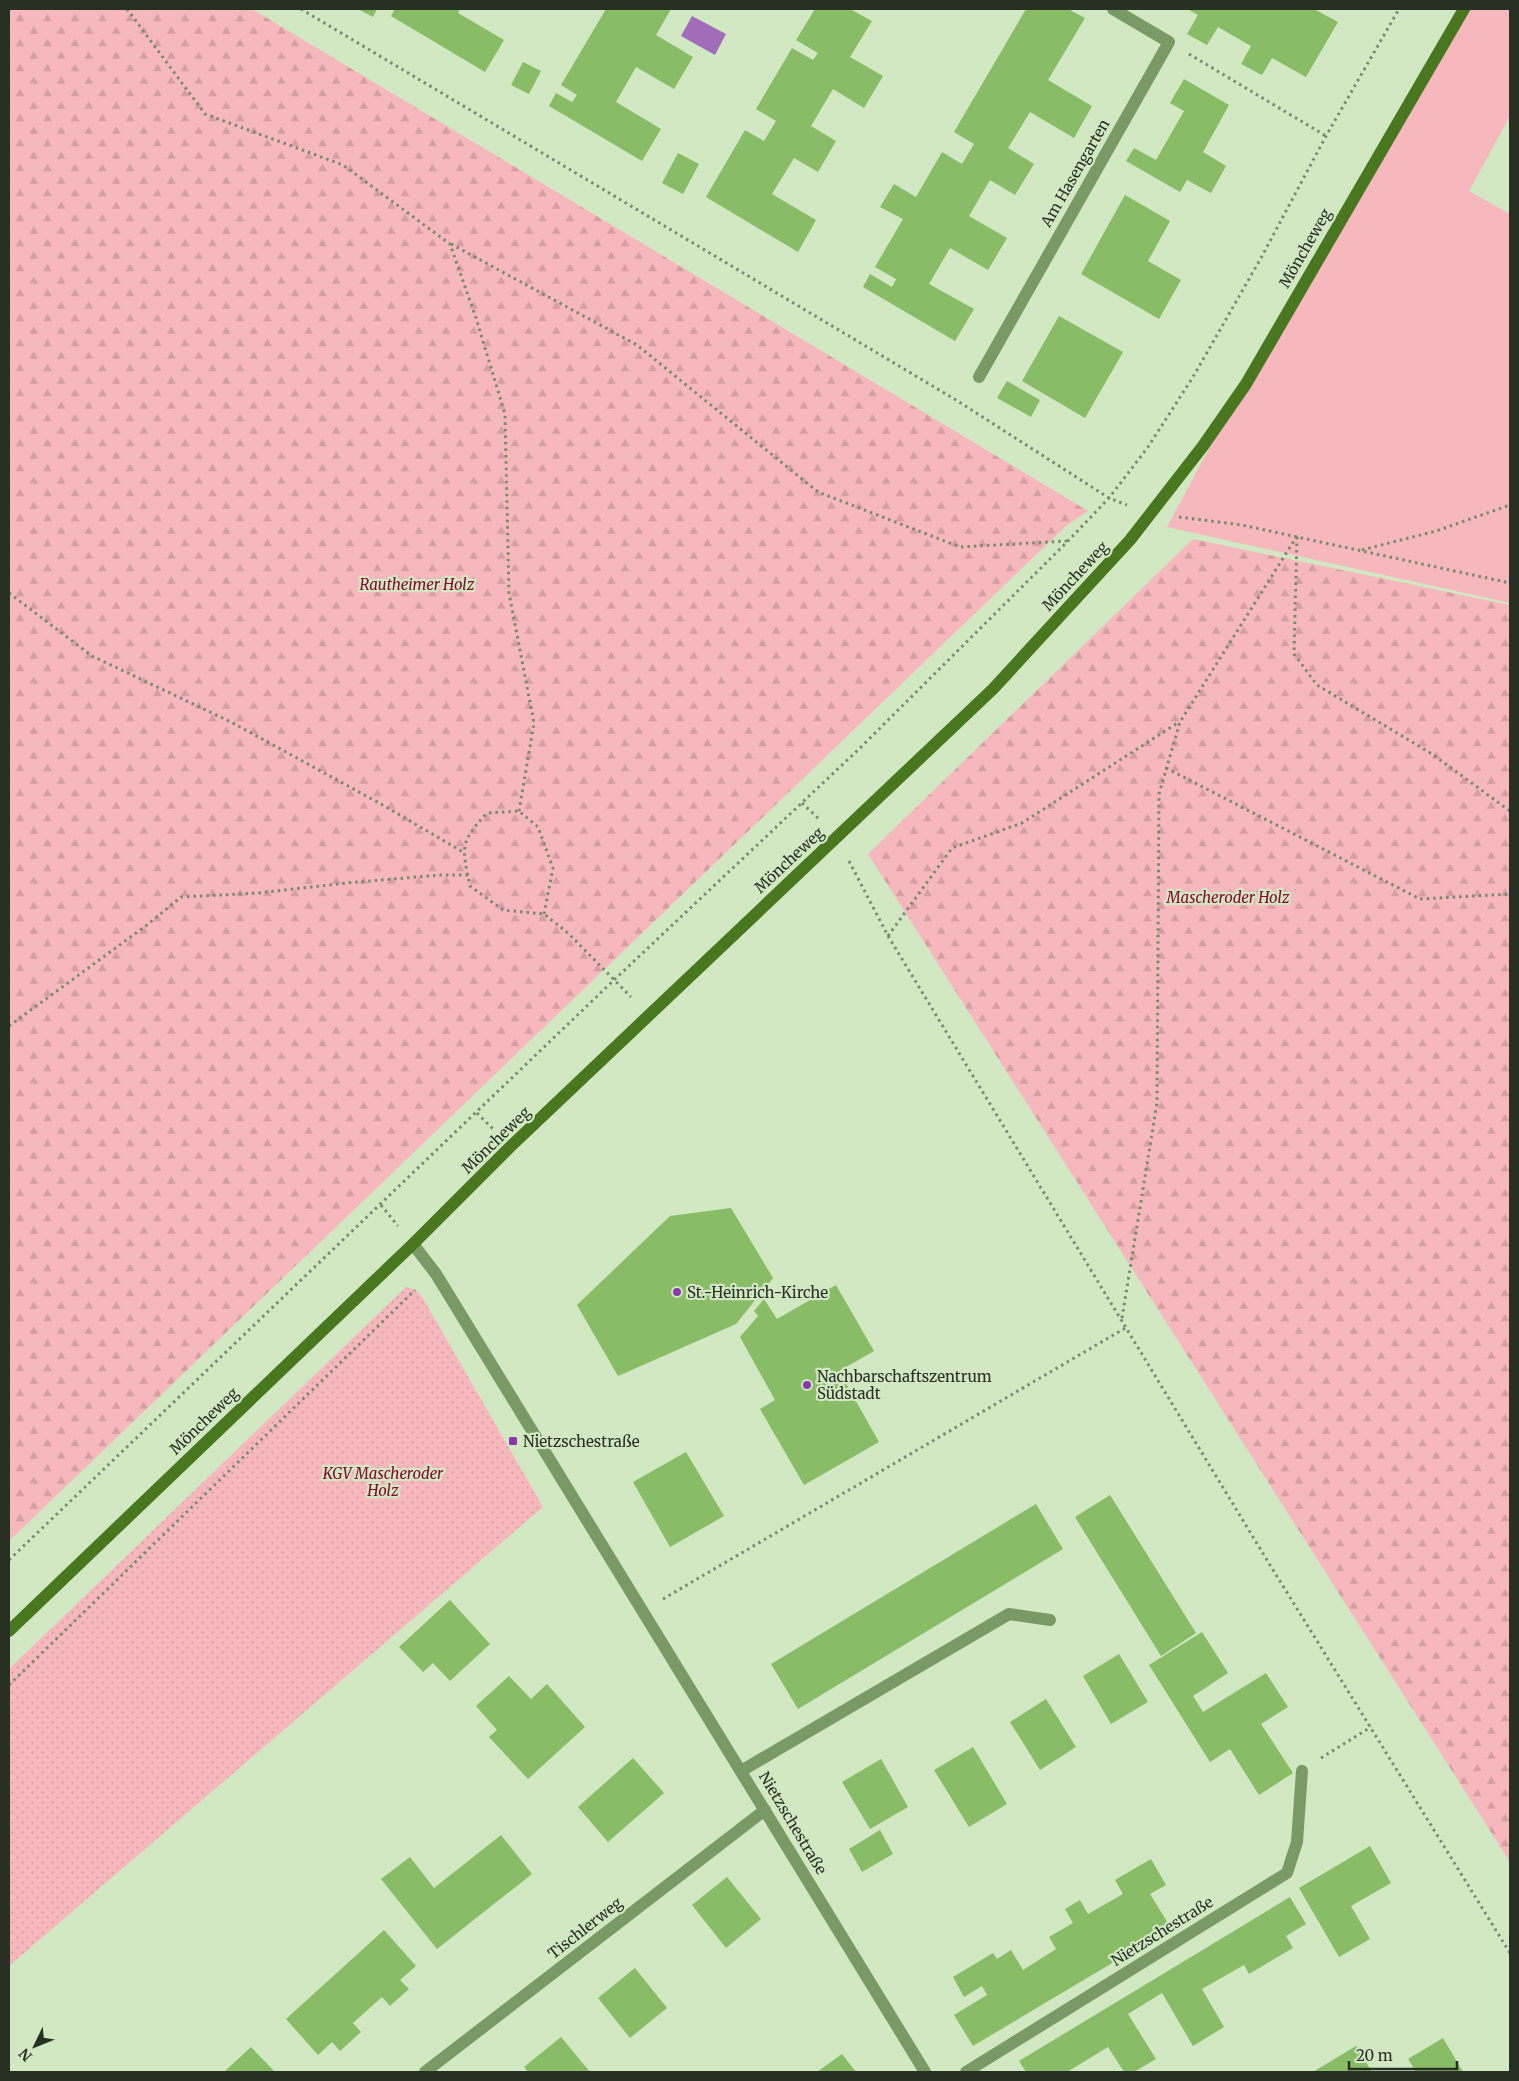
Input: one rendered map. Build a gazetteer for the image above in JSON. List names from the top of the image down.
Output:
{
  "streets": {
    "main road": ["Möncheweg"],
    "street": ["Am Hasengarten", "Nietzschestraße", "Tischlerweg"]
  },
  "crossings": [
    ["Möncheweg", "Nietzschestraße"],
    ["Nietzschestraße", "Tischlerweg"]
  ],
  "parks": ["Rautheimer Holz", "Mascheroder Holz", "KGV Mascheroder Holz"],
  "places": {
    "other": ["St.-Heinrich-Kirche", "Nachbarschaftszentrum Südstadt"],
    "transit": ["Nietzschestraße"]
  },
  "scale_bar": "20 m",
  "north": "bottom left"
}
